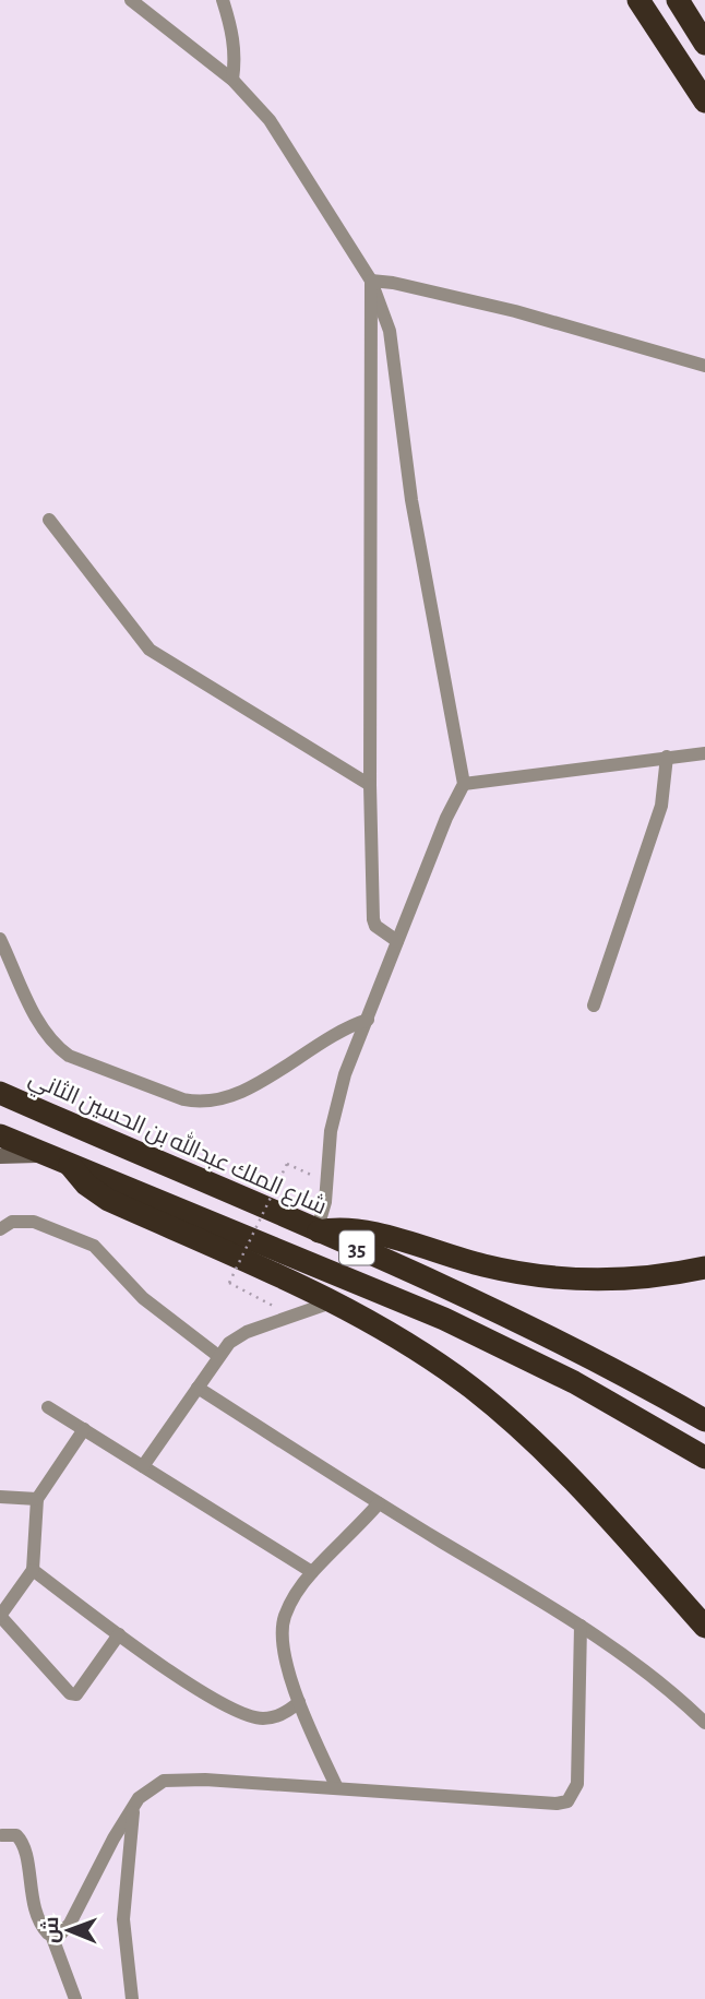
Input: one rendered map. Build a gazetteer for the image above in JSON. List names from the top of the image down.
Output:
{
  "streets": {
    "highway": ["شارع الملك عبدالله بن الحسين الثاني", "35"]
  },
  "north": "left"
}
